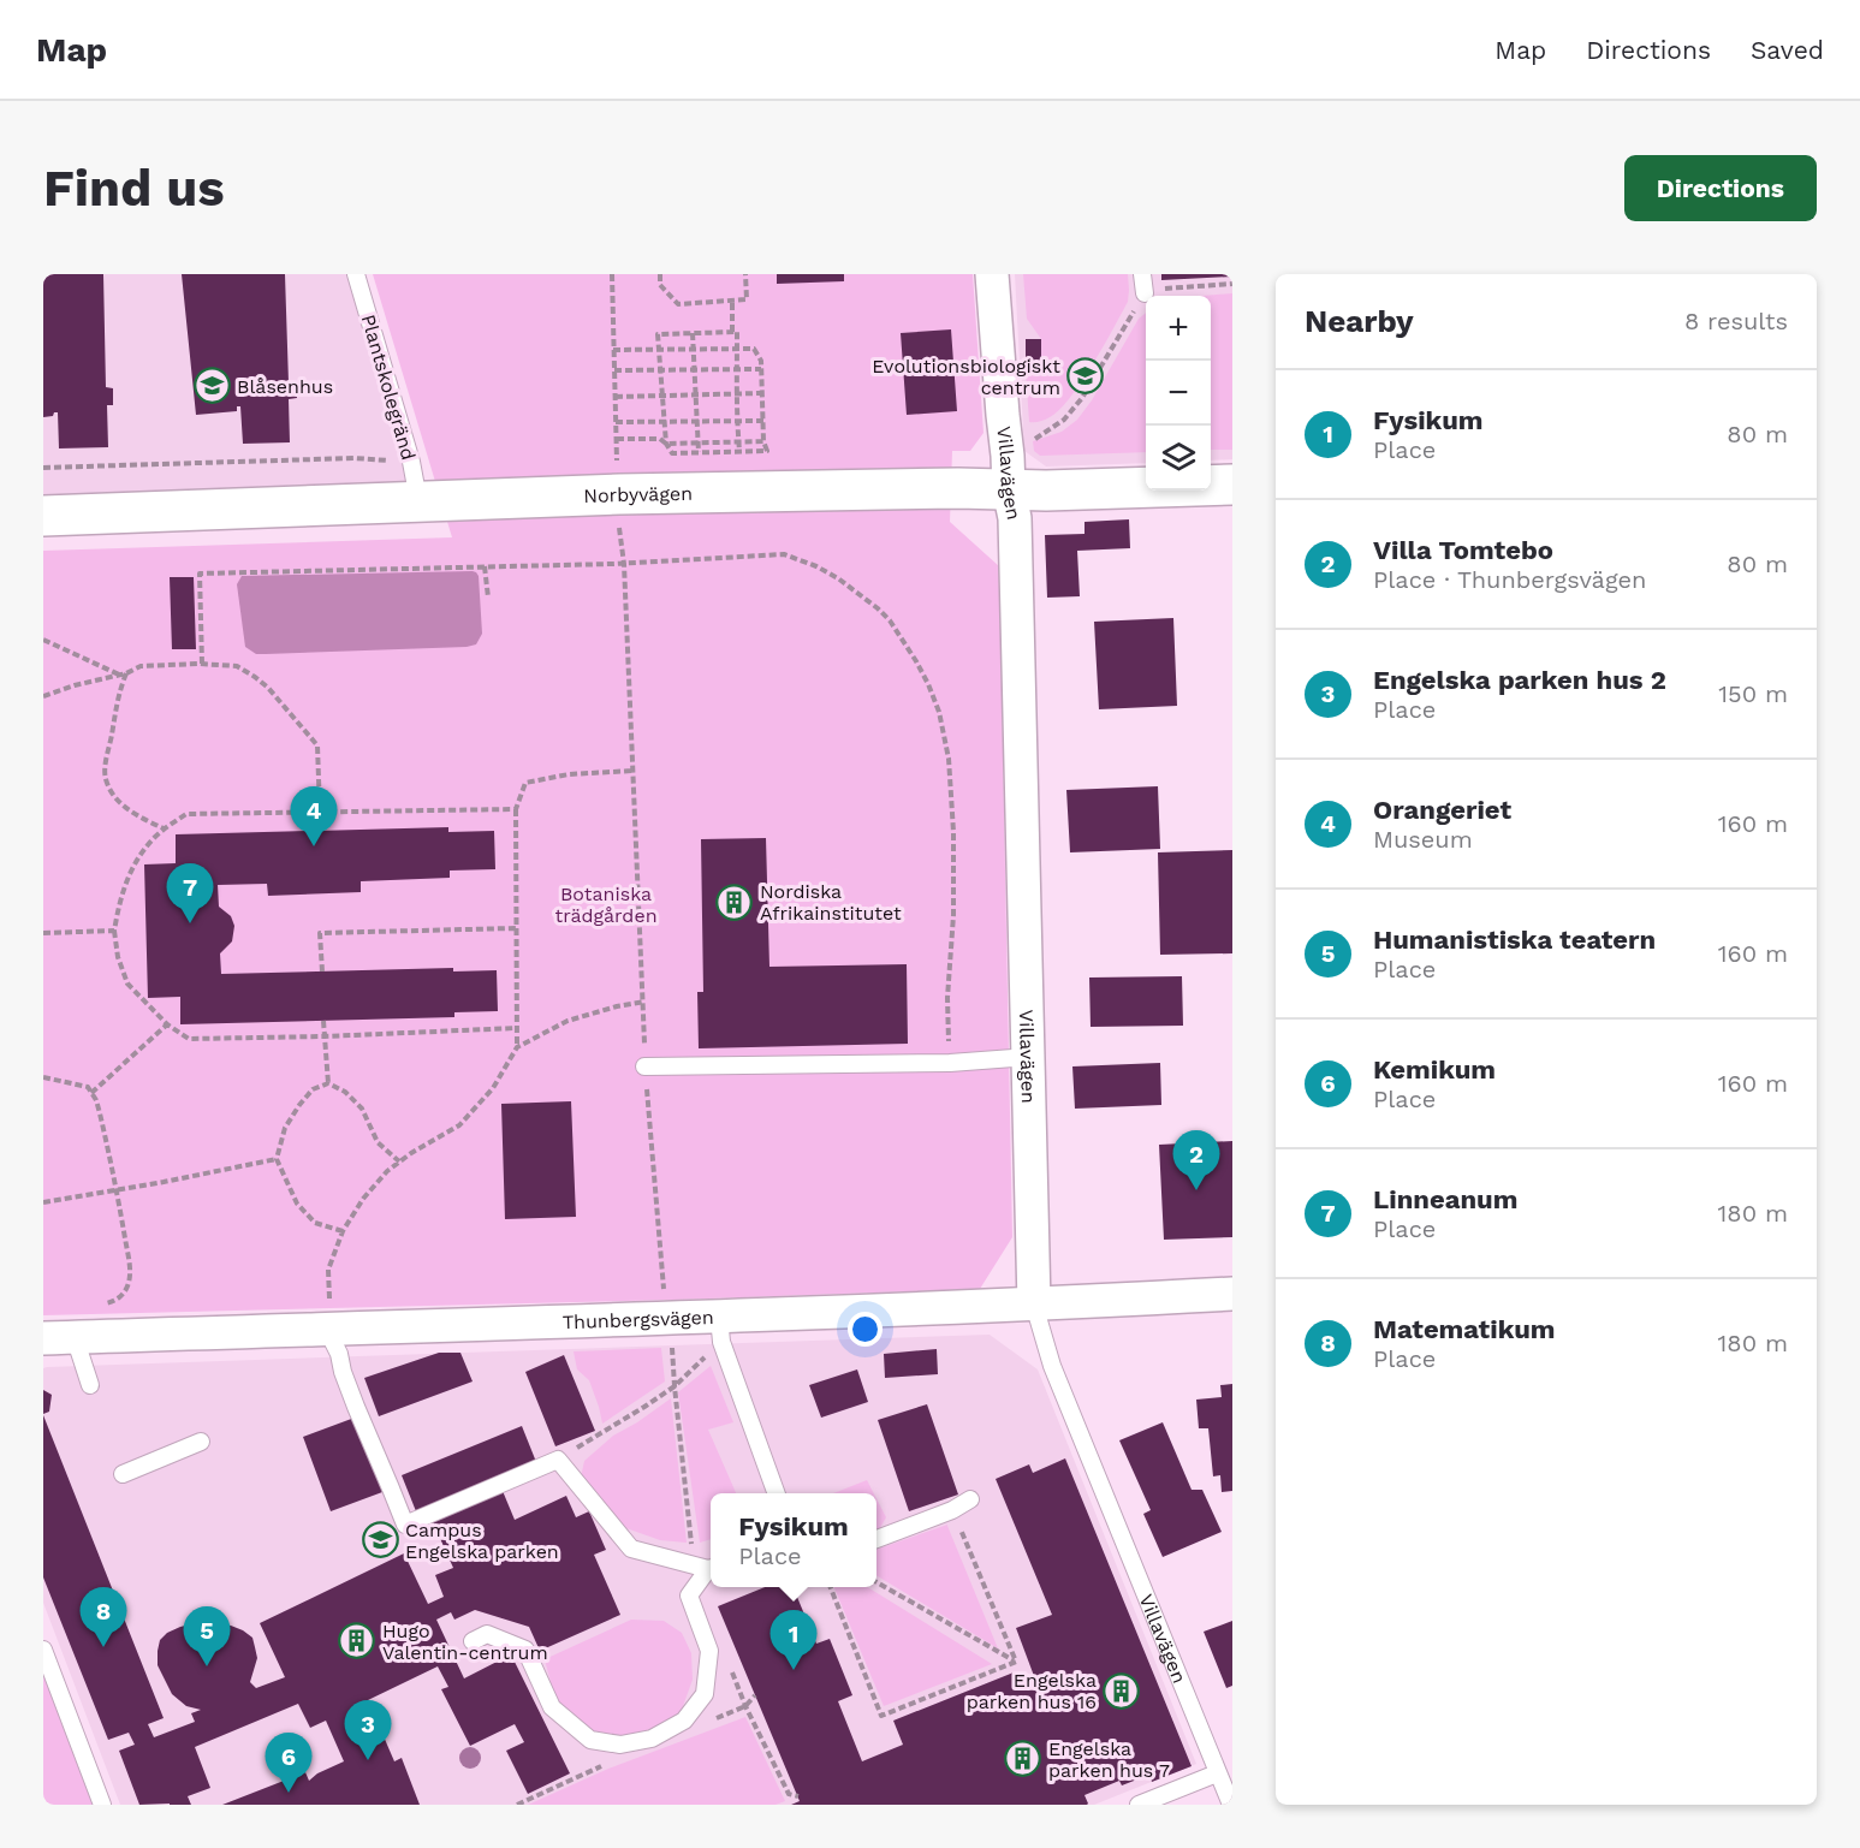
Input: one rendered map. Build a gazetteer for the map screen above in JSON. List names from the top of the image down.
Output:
{
  "streets": {
    "street": ["Villavägen", "Norbyvägen", "Thunbergsvägen"],
    "lane": ["Plantskolegränd"]
  },
  "crossings": [
    ["Plantskolegränd", "Norbyvägen"],
    ["Villavägen", "Norbyvägen"],
    ["Villavägen", "Thunbergsvägen"]
  ],
  "parks": ["Botaniska trädgården"],
  "places": {
    "school or university": ["Evolutionsbiologiskt centrum", "Blåsenhus", "Campus Engelska parken"],
    "building": [
      "Nordiska Afrikainstitutet",
      "Hugo Valentin-centrum",
      "Engelska parken hus 16",
      "Engelska parken hus 7"
    ]
  },
  "page": {
    "header": "Map",
    "nav": ["Map", "Directions", "Saved"],
    "buttons": "Directions",
    "title": "Find us",
    "heading": ["Nearby", "8 results"],
    "map_buttons": ["+", "−"],
    "list": [
      {
        "mark": "1",
        "name": "Fysikum",
        "note": "Place",
        "value": "80 m"
      },
      {
        "mark": "2",
        "name": "Villa Tomtebo",
        "note": "Place · Thunbergsvägen",
        "value": "80 m"
      },
      {
        "mark": "3",
        "name": "Engelska parken hus 2",
        "note": "Place",
        "value": "150 m"
      },
      {
        "mark": "4",
        "name": "Orangeriet",
        "note": "Museum",
        "value": "160 m"
      },
      {
        "mark": "5",
        "name": "Humanistiska teatern",
        "note": "Place",
        "value": "160 m"
      },
      {
        "mark": "6",
        "name": "Kemikum",
        "note": "Place",
        "value": "160 m"
      },
      {
        "mark": "7",
        "name": "Linneanum",
        "note": "Place",
        "value": "180 m"
      },
      {
        "mark": "8",
        "name": "Matematikum",
        "note": "Place",
        "value": "180 m"
      }
    ],
    "pins": [
      "4",
      "7",
      "2",
      "8",
      "5",
      "1",
      "3",
      "6"
    ],
    "popup": ["Fysikum", "Place"]
  }
}
